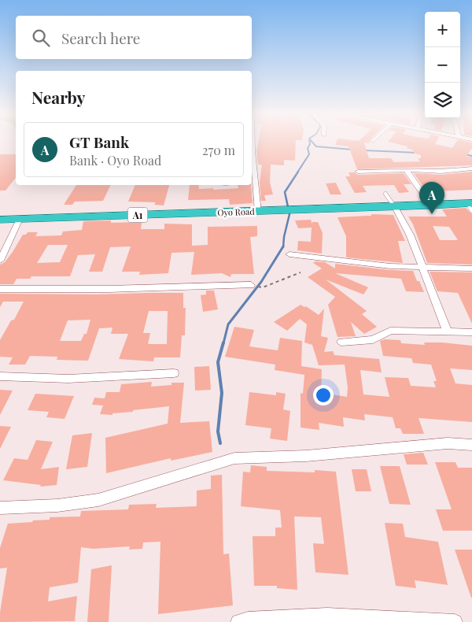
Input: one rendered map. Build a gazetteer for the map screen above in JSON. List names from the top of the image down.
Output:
{
  "streets": {
    "highway": ["Oyo Road", "A1"]
  },
  "page": {
    "map_buttons": ["+", "−"],
    "search": "Search here",
    "heading": "Nearby",
    "list": [
      {
        "mark": "A",
        "name": "GT Bank",
        "note": "Bank · Oyo Road",
        "value": "270 m"
      }
    ],
    "pins": "A"
  }
}
